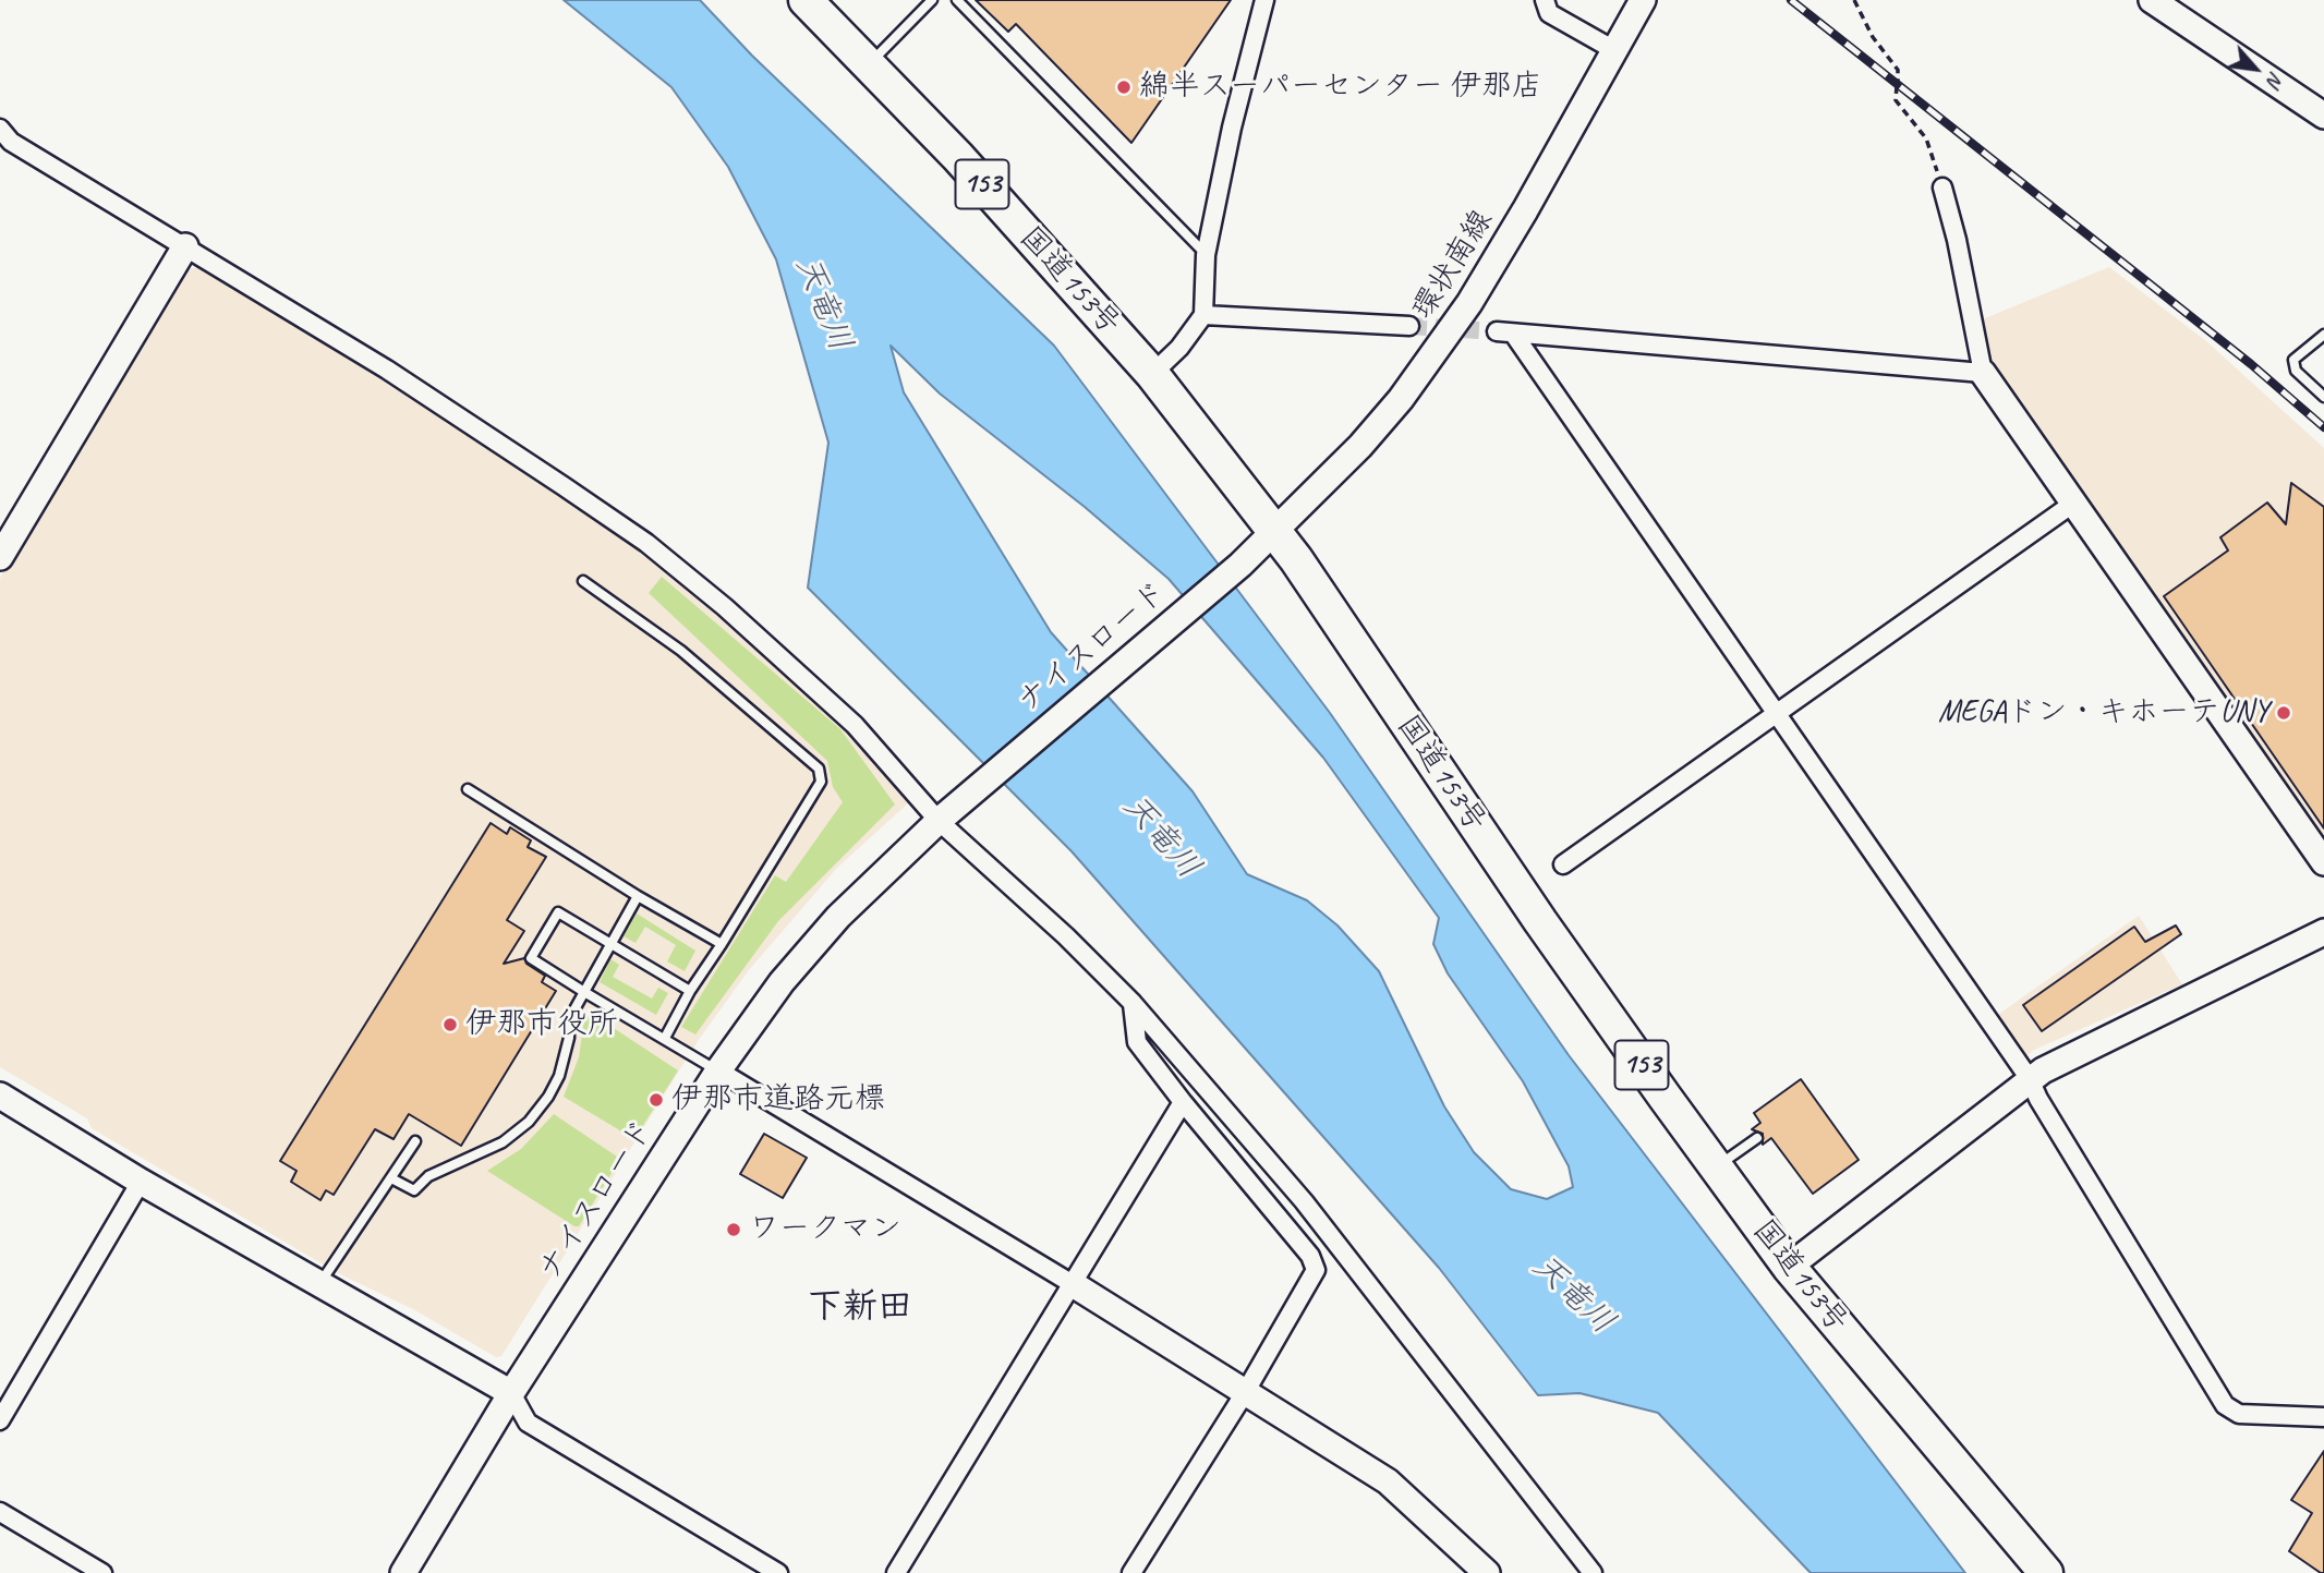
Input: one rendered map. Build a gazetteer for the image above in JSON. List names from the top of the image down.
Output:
{
  "streets": {
    "highway": ["153", "国道153号"],
    "street": ["環状南線", "ナイスロード"]
  },
  "crossings": [
    ["環状南線", "国道153号"],
    ["環状南線", "ナイスロード"],
    ["国道153号", "ナイスロード"]
  ],
  "districts": ["下新田"],
  "water": ["天竜川"],
  "places": [
    "綿半スーパーセンター 伊那店",
    "MEGAドン・キホーテUNY",
    "伊那市役所",
    "伊那市道路元標",
    "ワークマン"
  ],
  "north": "bottom right"
}
